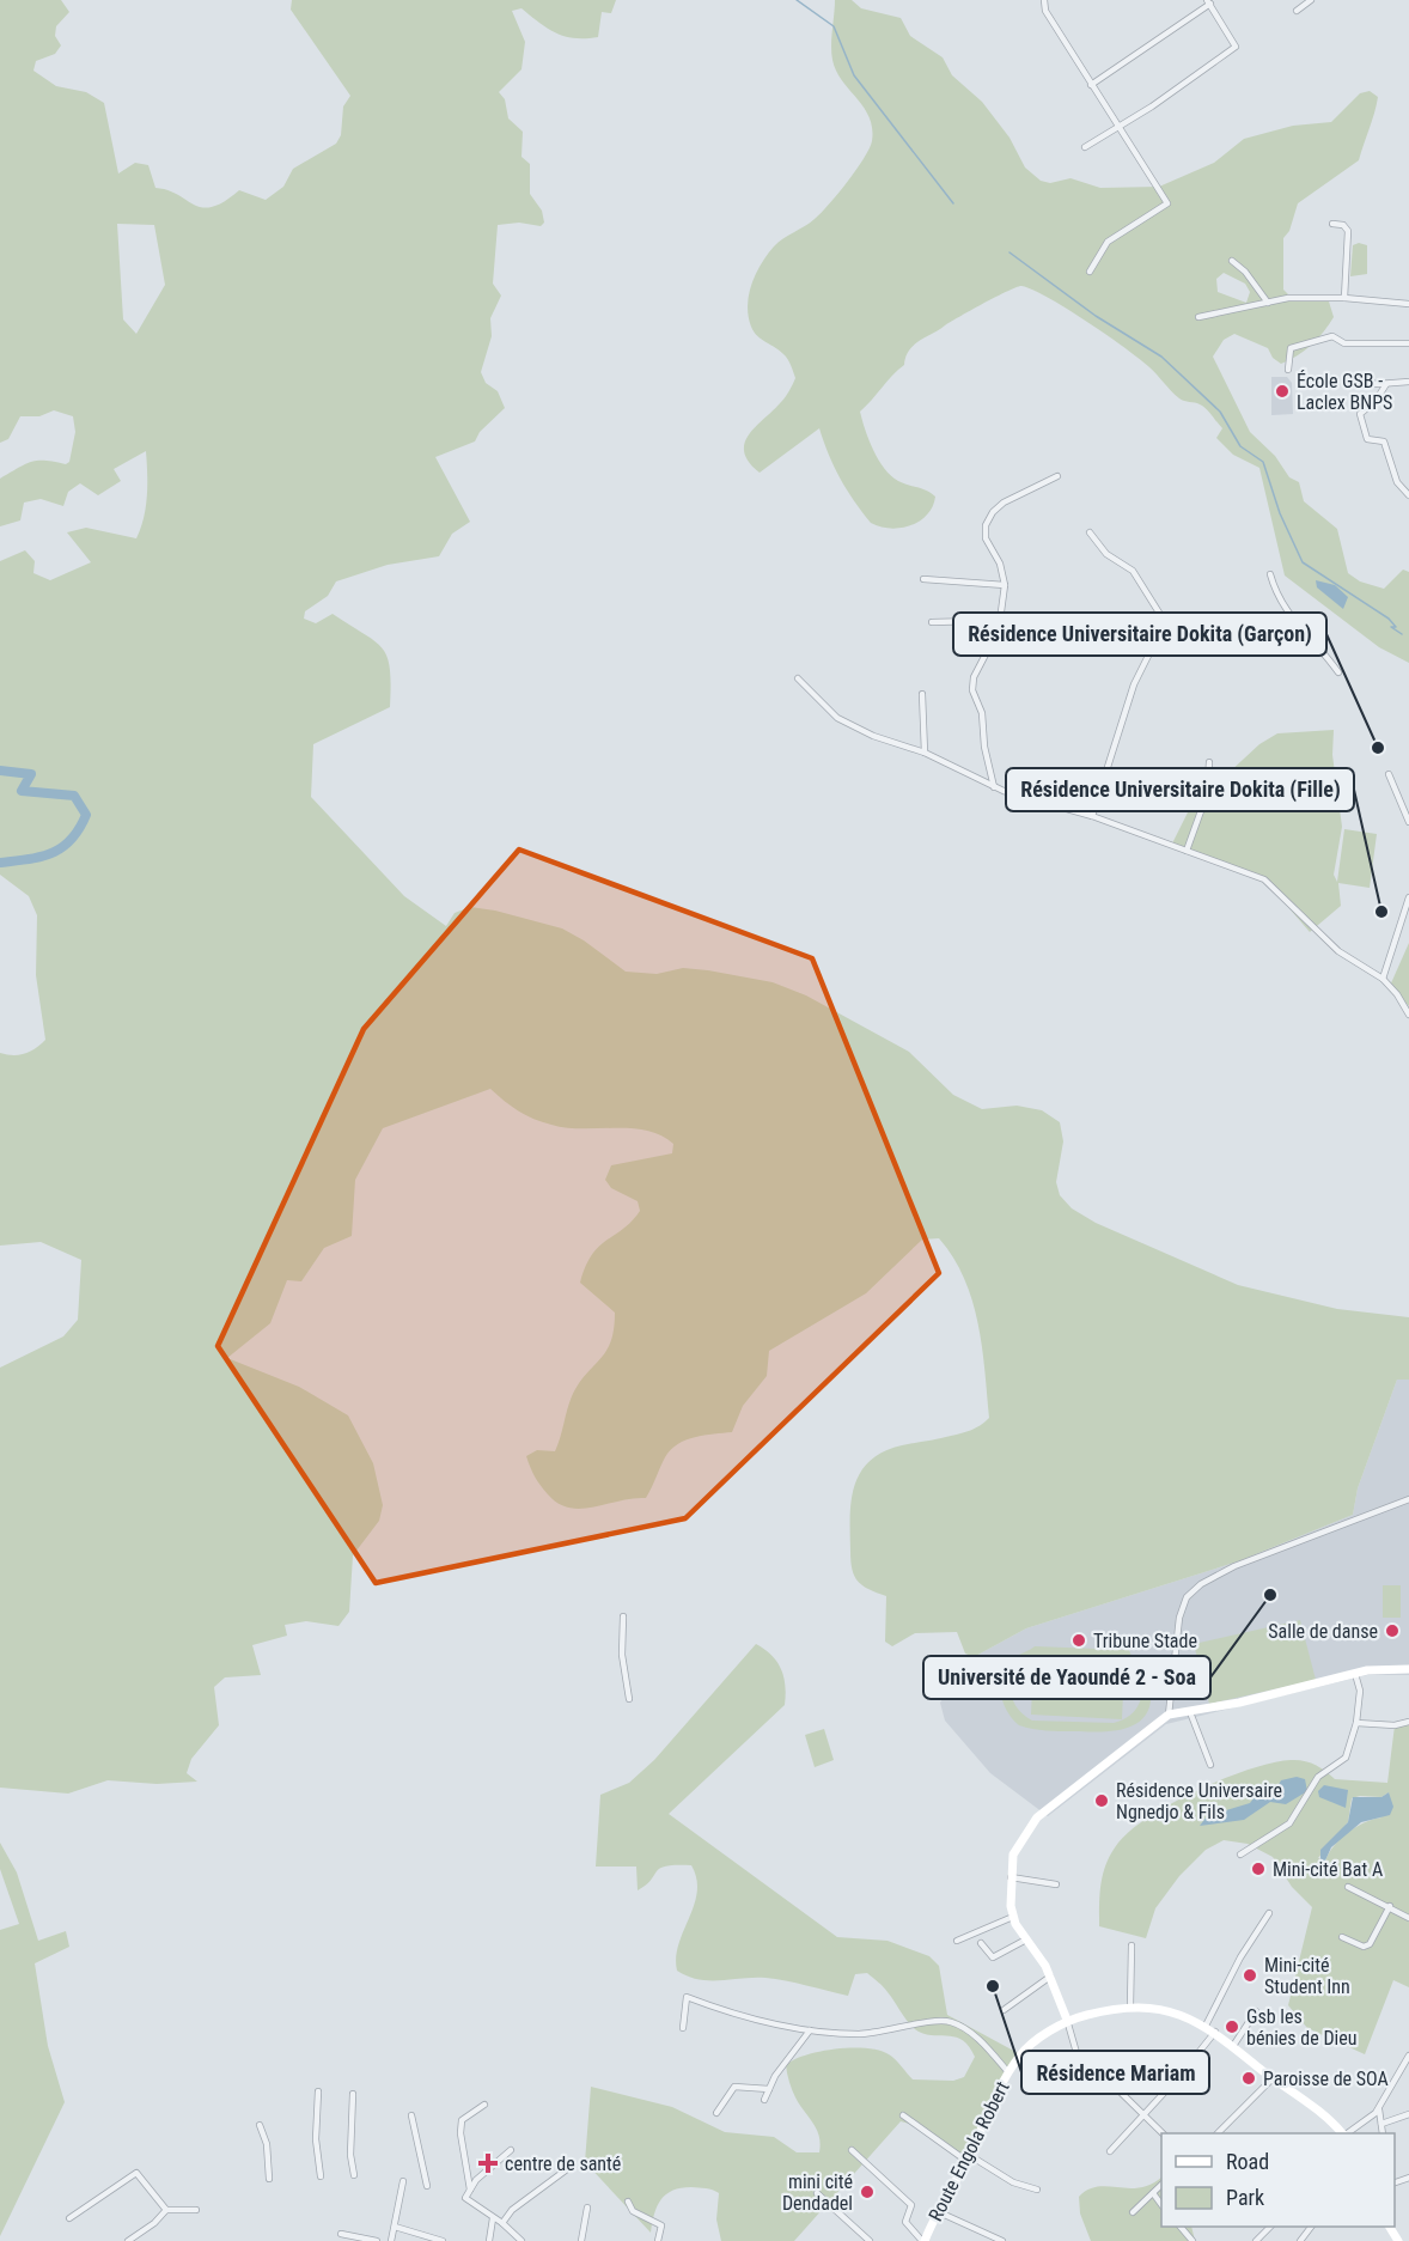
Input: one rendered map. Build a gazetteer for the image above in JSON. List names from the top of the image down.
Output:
{
  "streets": {
    "street": ["Route Engola Robert"]
  },
  "places": {
    "other": [
      "École GSB - Laclex BNPS",
      "Résidence Universitaire Dokita (Garçon)",
      "Résidence Universitaire Dokita (Fille)",
      "Université de Yaoundé 2 - Soa",
      "Salle de danse",
      "Tribune Stade",
      "Résidence Universaire Ngnedjo & Fils",
      "Mini-cité Bat A",
      "Mini-cité Student Inn",
      "Résidence Mariam",
      "Gsb les bénies de Dieu",
      "Paroisse de SOA",
      "mini cité Dendadel"
    ],
    "health": ["centre de santé"]
  },
  "legend": ["Road", "Park"]
}
